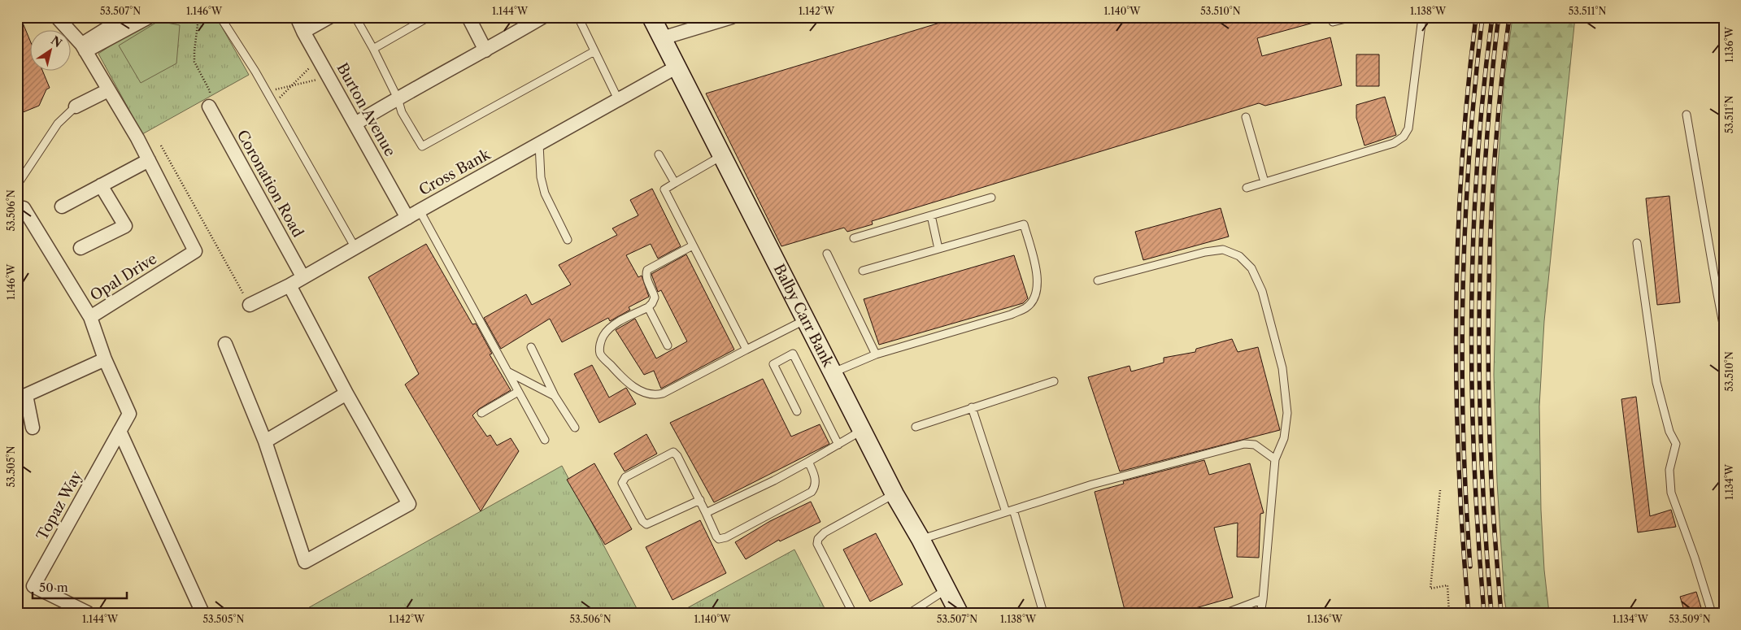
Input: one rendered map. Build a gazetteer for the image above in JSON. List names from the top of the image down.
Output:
{
  "streets": {
    "street": [
      "Burton Avenue",
      "Cross Bank",
      "Coronation Road",
      "Opal Drive",
      "Balby Carr Bank",
      "Topaz Way"
    ]
  },
  "crossings": [
    ["Burton Avenue", "Cross Bank"],
    ["Cross Bank", "Coronation Road"],
    ["Cross Bank", "Balby Carr Bank"],
    ["Opal Drive", "Topaz Way"]
  ],
  "scale_bar": "50 m",
  "north": "top right",
  "coordinates": [
    "53.507°N",
    "1.146°W",
    "1.144°W",
    "1.142°W",
    "1.140°W",
    "53.510°N",
    "1.138°W",
    "53.511°N",
    "1.136°W",
    "53.506°N",
    "53.505°N",
    "1.134°W",
    "53.509°N"
  ]
}
